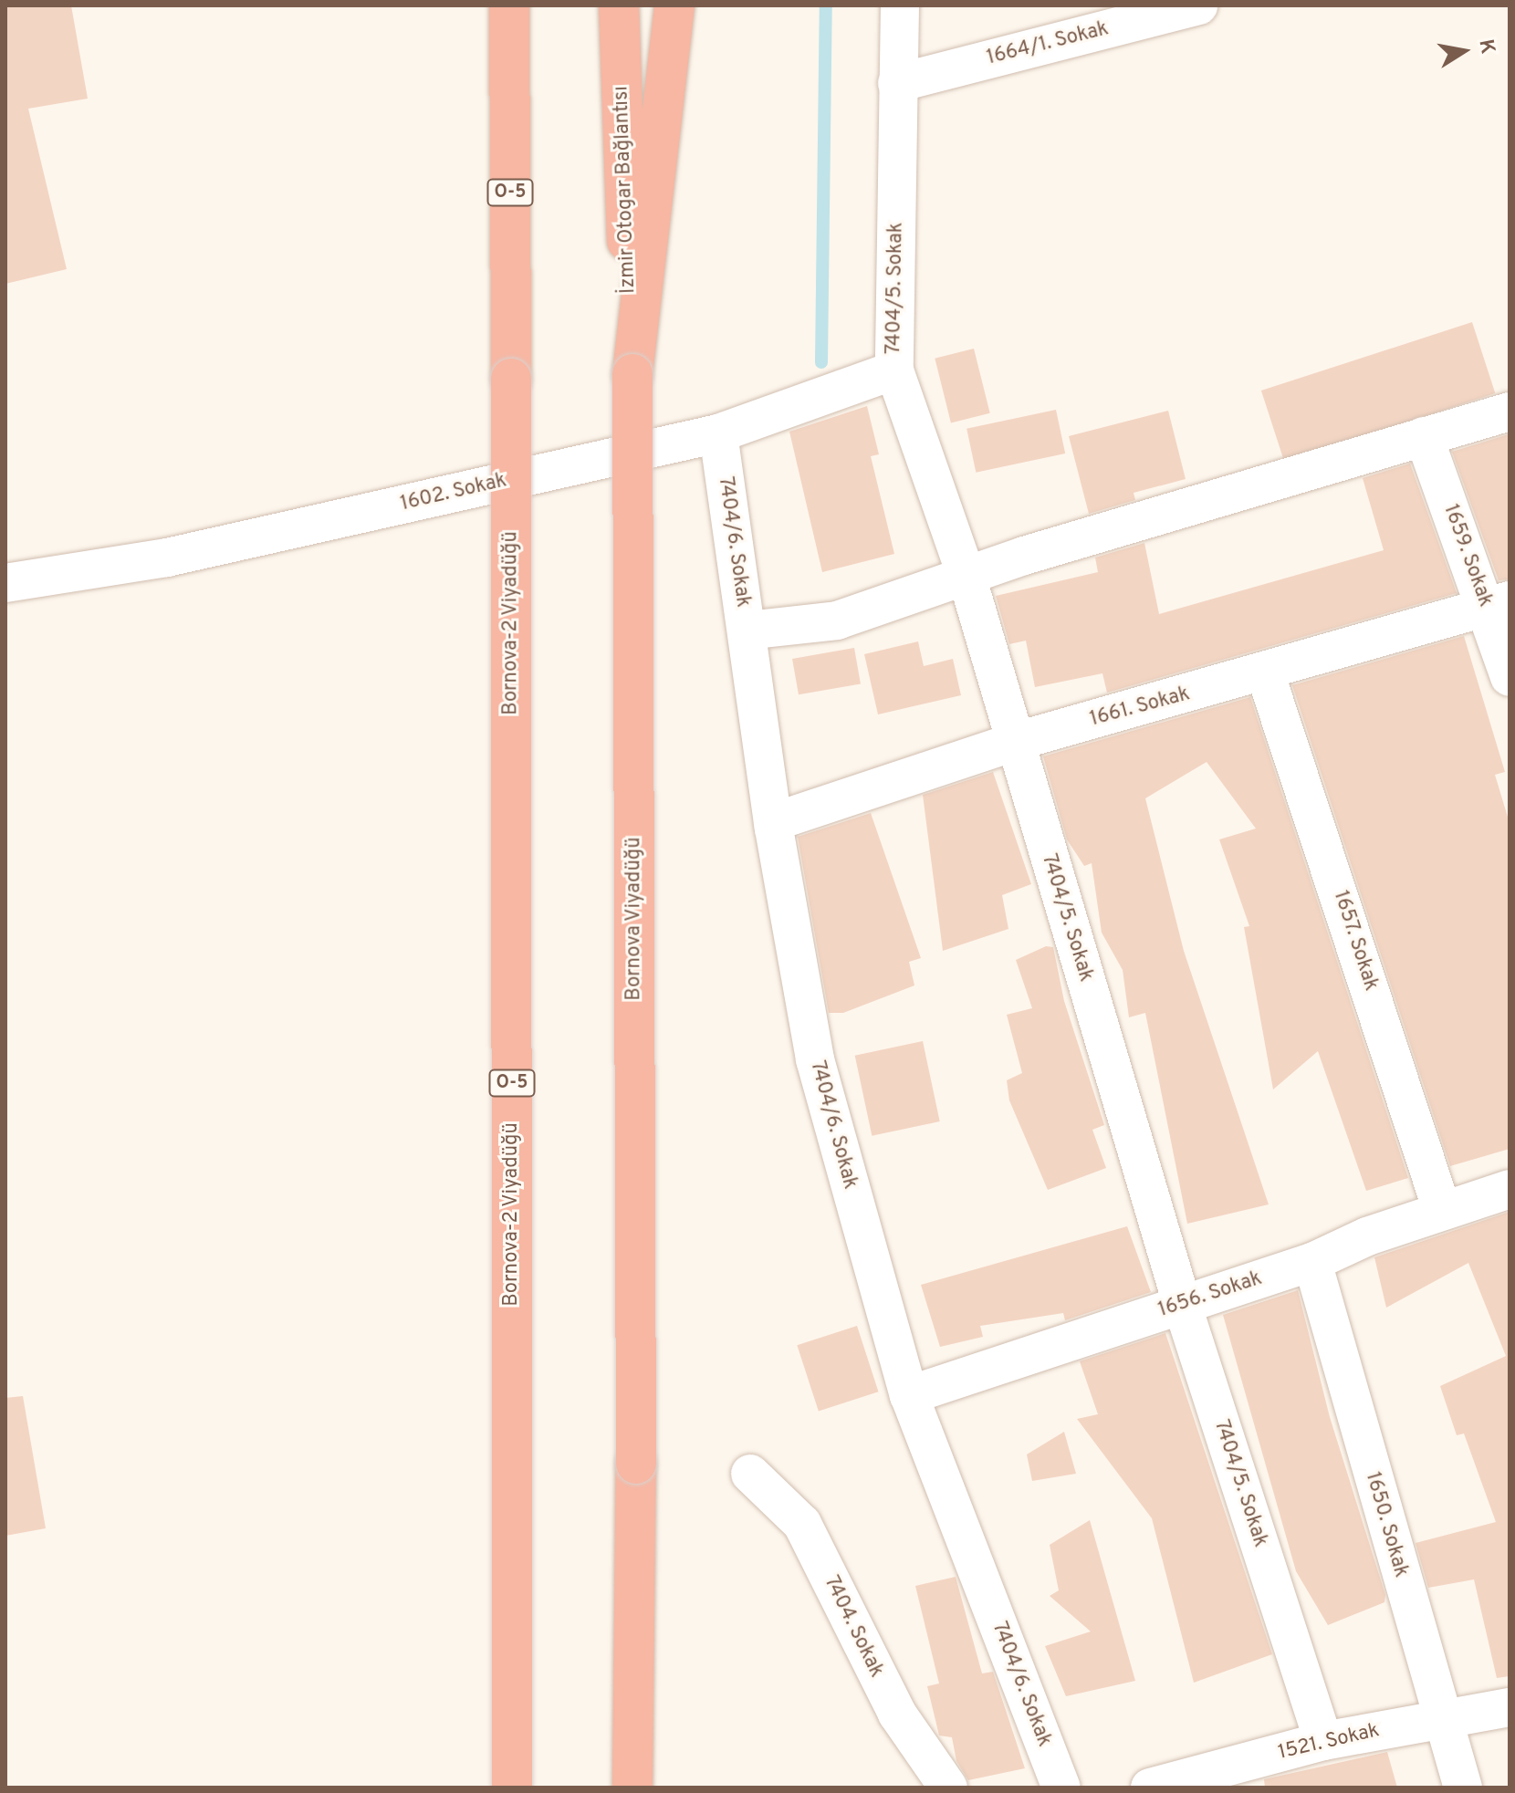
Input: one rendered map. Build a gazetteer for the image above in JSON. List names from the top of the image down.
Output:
{
  "streets": {
    "highway": [
      "İzmir Otogar Bağlantısı",
      "O-5",
      "Bornova-2 Viyadüğü",
      "Bornova Viyadüğü"
    ],
    "street": [
      "1664/1. Sokak",
      "7404/5. Sokak",
      "1602. Sokak",
      "7404/6. Sokak",
      "1659. Sokak",
      "1661. Sokak",
      "1657. Sokak",
      "1656. Sokak",
      "1650. Sokak",
      "7404. Sokak",
      "1521. Sokak"
    ]
  },
  "crossings": [
    ["1664/1. Sokak", "7404/5. Sokak"],
    ["İzmir Otogar Bağlantısı", "Bornova Viyadüğü"],
    ["7404/5. Sokak", "1602. Sokak"],
    ["7404/5. Sokak", "1661. Sokak"],
    ["7404/5. Sokak", "1656. Sokak"],
    ["7404/5. Sokak", "1521. Sokak"],
    ["1602. Sokak", "7404/6. Sokak"],
    ["7404/6. Sokak", "1661. Sokak"],
    ["7404/6. Sokak", "1656. Sokak"],
    ["1659. Sokak", "1661. Sokak"],
    ["1661. Sokak", "1657. Sokak"],
    ["1657. Sokak", "1656. Sokak"],
    ["1656. Sokak", "1650. Sokak"],
    ["1650. Sokak", "1521. Sokak"]
  ],
  "north": "right"
}
